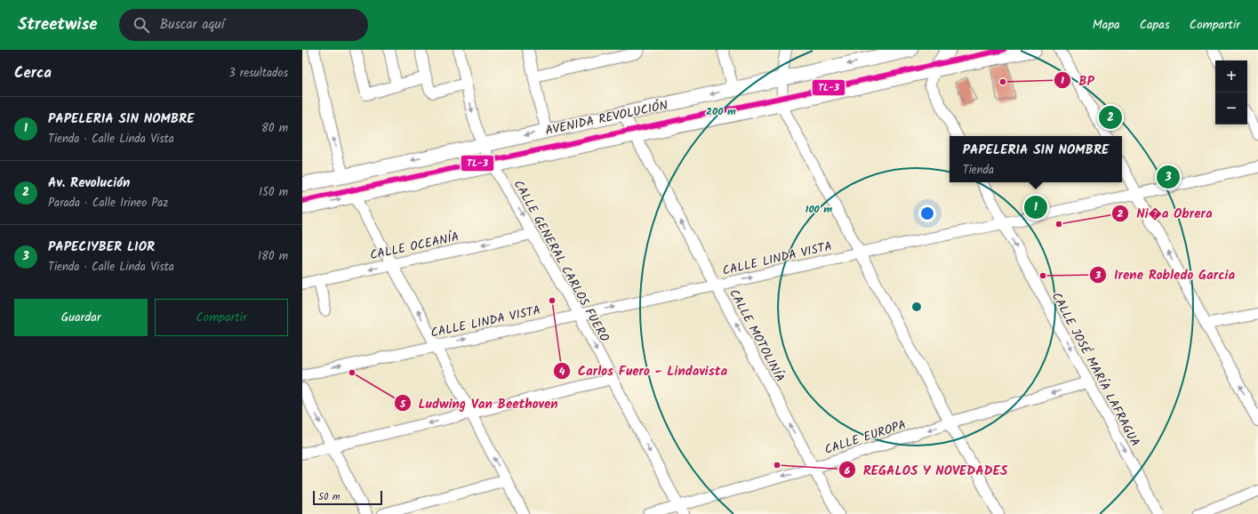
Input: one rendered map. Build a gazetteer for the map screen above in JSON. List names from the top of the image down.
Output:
{
  "streets": {
    "main road": ["AVENIDA REVOLUCIÓN"],
    "street": [
      "CALLE OCEANÍA",
      "CALLE LINDA VISTA",
      "CALLE GENERAL CARLOS FUERO",
      "CALLE MOTOLINÍA",
      "CALLE JOSÉ MARÍA LAFRAGUA",
      "CALLE EUROPA"
    ]
  },
  "crossings": [
    ["AVENIDA REVOLUCIÓN", "CALLE GENERAL CARLOS FUERO"],
    ["AVENIDA REVOLUCIÓN", "CALLE MOTOLINÍA"],
    ["CALLE OCEANÍA", "CALLE GENERAL CARLOS FUERO"],
    ["CALLE LINDA VISTA", "CALLE GENERAL CARLOS FUERO"],
    ["CALLE LINDA VISTA", "CALLE MOTOLINÍA"],
    ["CALLE LINDA VISTA", "CALLE JOSÉ MARÍA LAFRAGUA"],
    ["CALLE GENERAL CARLOS FUERO", "CALLE EUROPA"],
    ["CALLE MOTOLINÍA", "CALLE EUROPA"],
    ["CALLE JOSÉ MARÍA LAFRAGUA", "CALLE EUROPA"]
  ],
  "one_way": [
    "CALLE OCEANÍA",
    "CALLE GENERAL CARLOS FUERO",
    "CALLE MOTOLINÍA",
    "CALLE JOSÉ MARÍA LAFRAGUA",
    "CALLE EUROPA"
  ],
  "places": [
    "BP",
    "Ni�a Obrera",
    "Irene Robledo Garcia",
    "Carlos Fuero - Lindavista",
    "Ludwing Van Beethoven",
    "REGALOS Y NOVEDADES"
  ],
  "lines": ["transit line TL-3"],
  "scale_bar": "50 m",
  "page": {
    "header": "Streetwise",
    "search": "Buscar aquí",
    "nav": ["Mapa", "Capas", "Compartir"],
    "heading": ["Cerca", "3 resultados"],
    "map_buttons": ["+", "−"],
    "list": [
      {
        "mark": "1",
        "name": "PAPELERIA SIN NOMBRE",
        "note": "Tienda · Calle Linda Vista",
        "value": "80 m"
      },
      {
        "mark": "2",
        "name": "Av. Revolución",
        "note": "Parada · Calle Irineo Paz",
        "value": "150 m"
      },
      {
        "mark": "3",
        "name": "PAPECIYBER LIOR",
        "note": "Tienda · Calle Linda Vista",
        "value": "180 m"
      }
    ],
    "pins": ["2", "3", "1"],
    "popup": ["PAPELERIA SIN NOMBRE", "Tienda"],
    "buttons": ["Guardar", "Compartir"],
    "scale": "50 m"
  },
  "rings": ["200 m", "100 m"]
}
